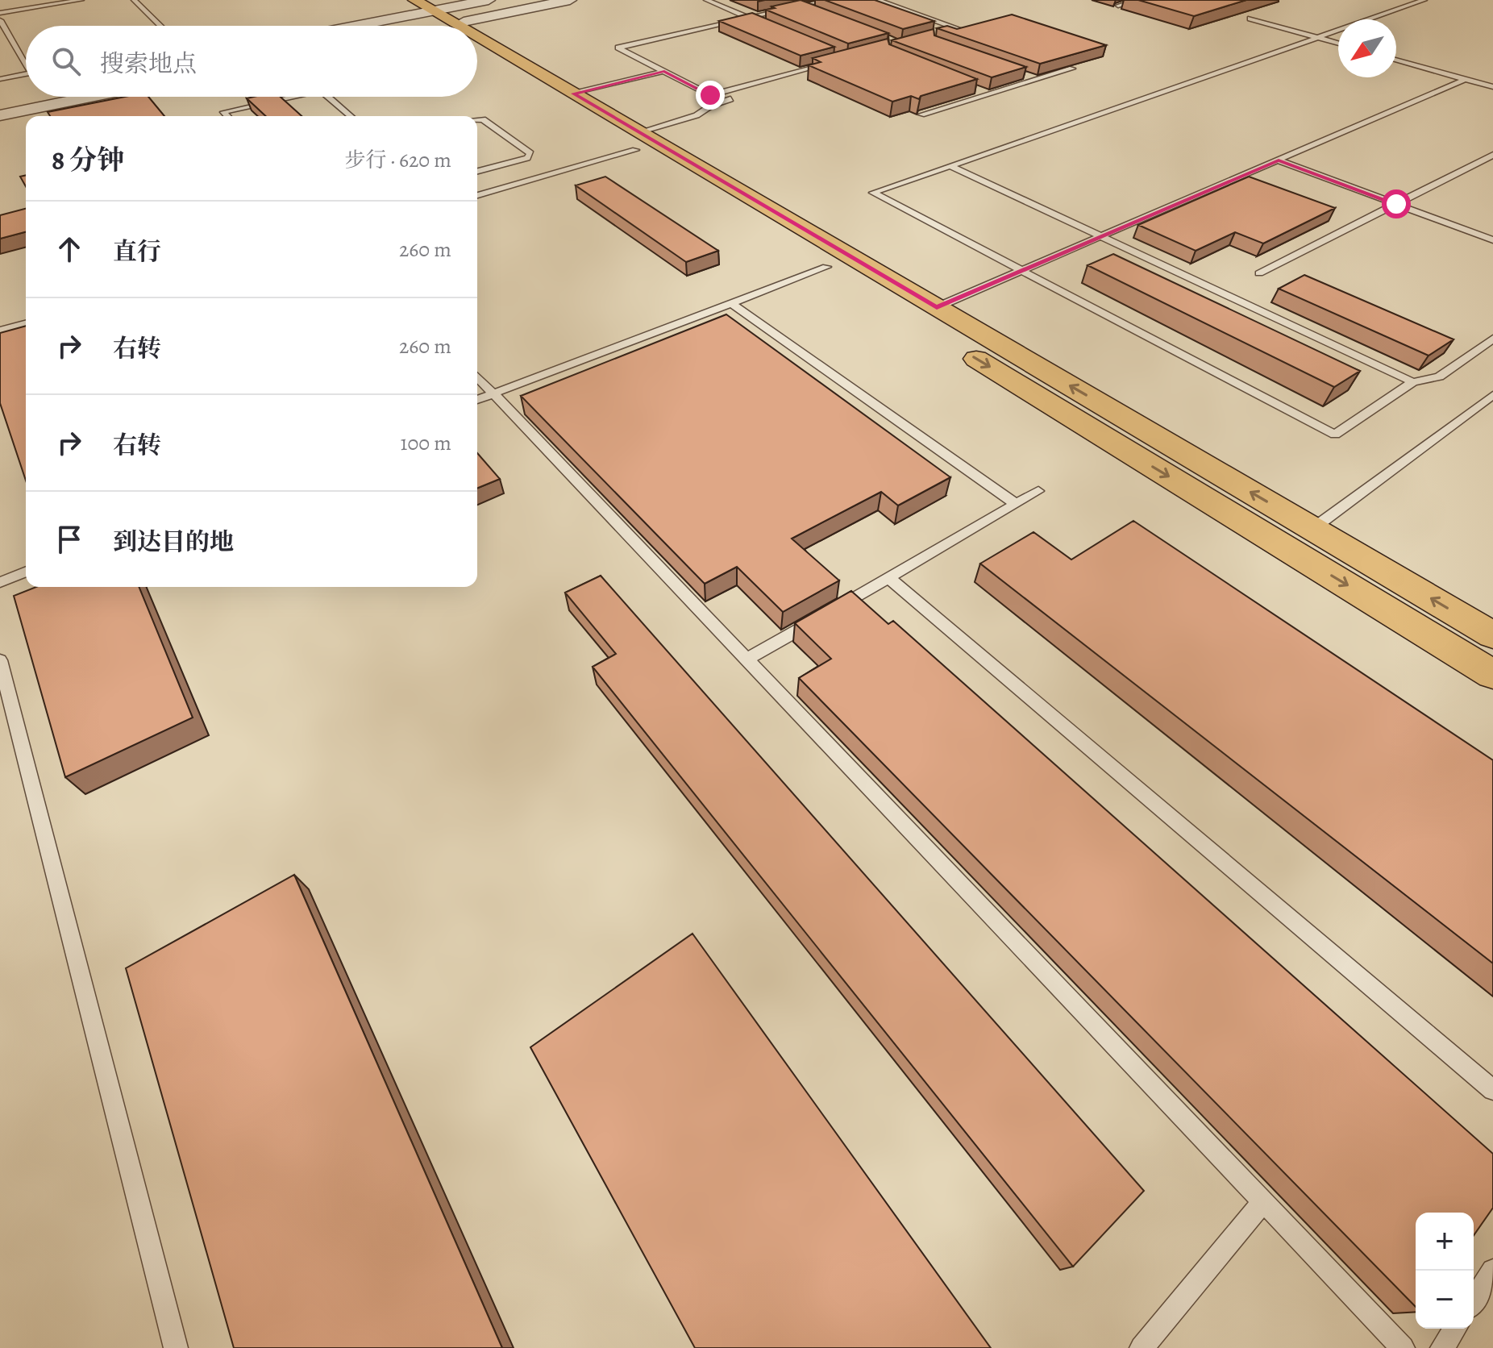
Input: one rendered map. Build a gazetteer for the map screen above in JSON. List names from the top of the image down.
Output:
{
  "north": "bottom left",
  "page": {
    "search": "搜索地点",
    "heading": ["8 分钟", "步行 · 620 m"],
    "list": [
      ["直行", "260 m"],
      ["右转", "260 m"],
      ["右转", "100 m"],
      "到达目的地"
    ],
    "map_buttons": ["+", "−"]
  }
}
